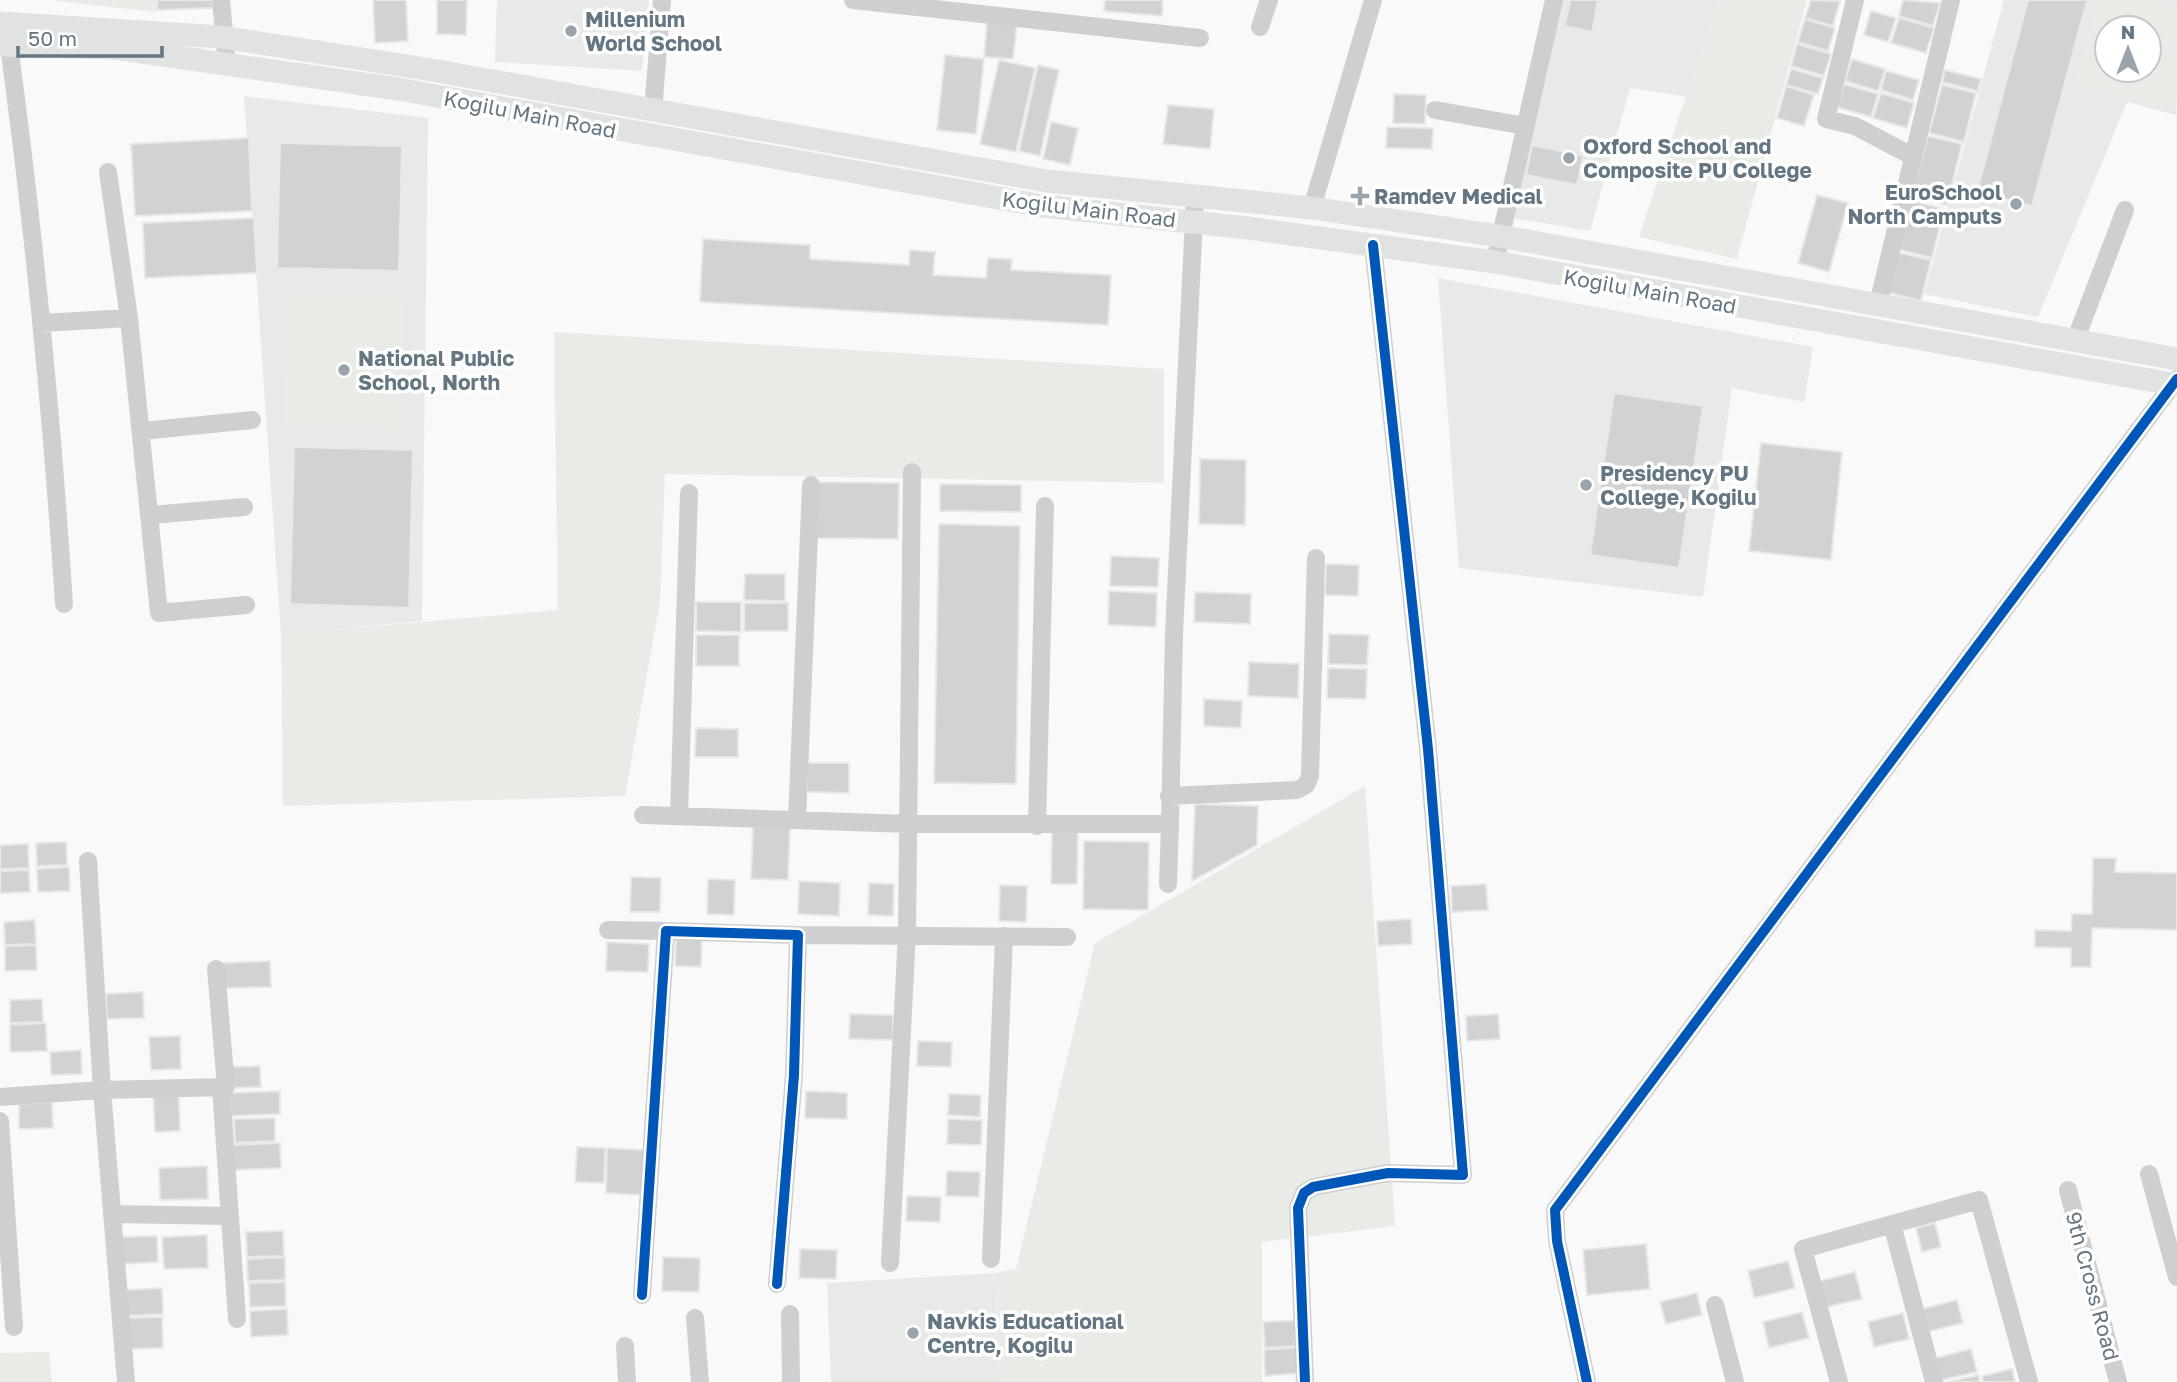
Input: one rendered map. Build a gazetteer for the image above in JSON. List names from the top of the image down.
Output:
{
  "streets": {
    "main road": ["Kogilu Main Road"],
    "street": ["9th Cross Road"]
  },
  "places": {
    "other": [
      "Millenium World School",
      "Oxford School and Composite PU College",
      "EuroSchool North Camputs",
      "National Public School, North",
      "Presidency PU College, Kogilu",
      "Navkis Educational Centre, Kogilu"
    ],
    "health": ["Ramdev Medical"]
  },
  "scale_bar": "50 m",
  "north": "top"
}
